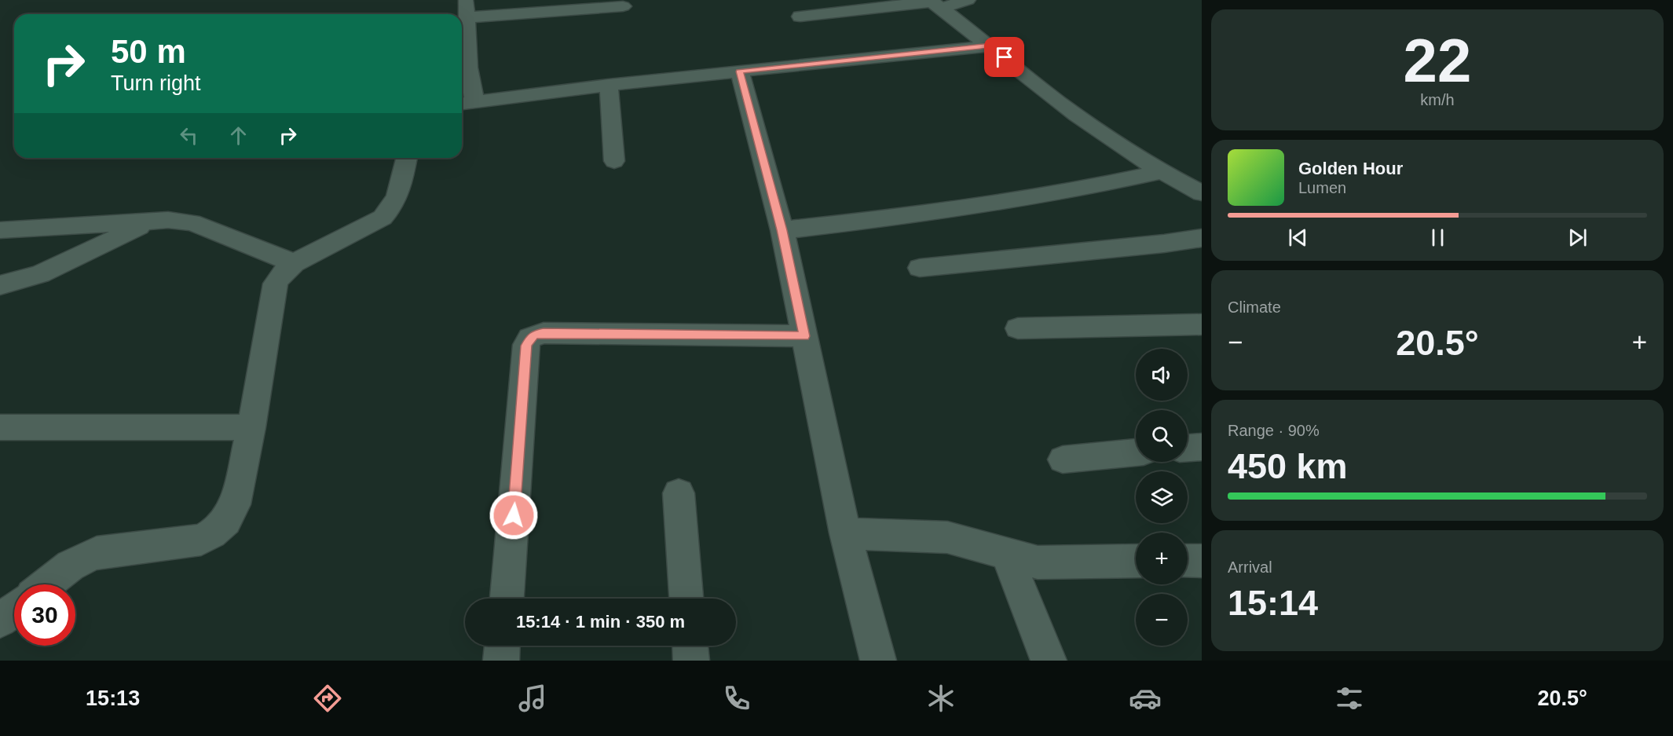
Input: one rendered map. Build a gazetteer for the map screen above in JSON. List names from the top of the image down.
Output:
{
  "page": {
    "tile": [
      ["22", "km/h"],
      "Climate",
      ["Range · 90%", "450 km"],
      ["Arrival", "15:14"]
    ],
    "turn": ["50 m", "Turn right"],
    "song": ["Golden Hour", "Lumen"],
    "heat": ["−", "20.5°", "+"],
    "map_buttons": ["+", "−"],
    "limit": "30",
    "trip": "15:14 · 1 min · 350 m",
    "tabs": ["15:13", "20.5°"]
  }
}
